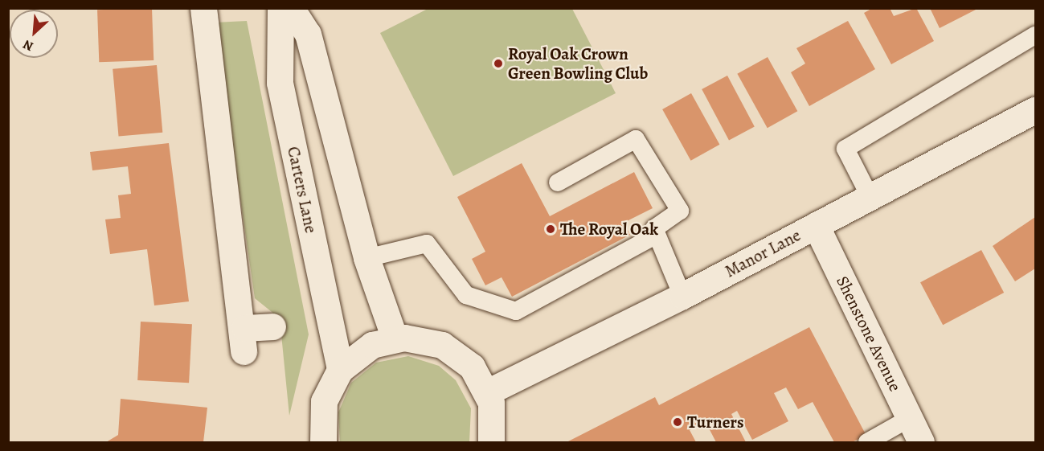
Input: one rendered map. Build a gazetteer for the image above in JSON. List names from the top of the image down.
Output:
{
  "streets": {
    "street": ["Carters Lane", "Manor Lane", "Shenstone Avenue"]
  },
  "crossings": [
    ["Manor Lane", "Shenstone Avenue"]
  ],
  "places": ["Royal Oak Crown Green Bowling Club", "The Royal Oak", "Turners"],
  "north": "bottom left"
}
